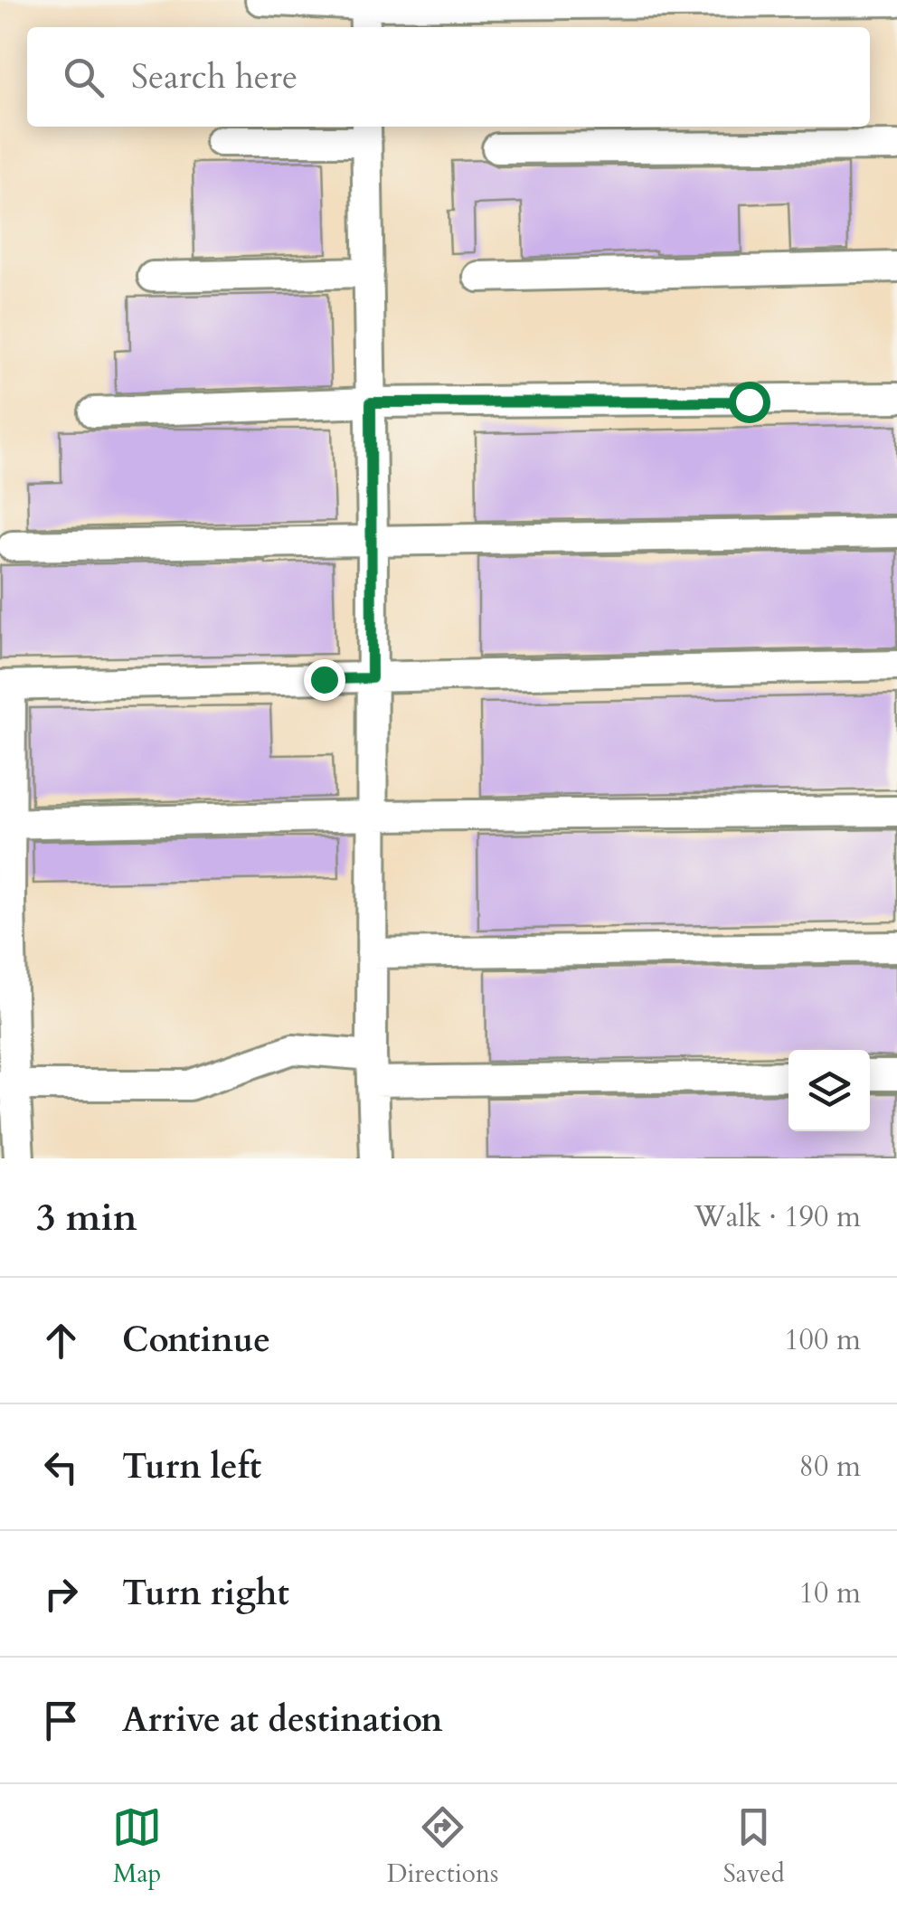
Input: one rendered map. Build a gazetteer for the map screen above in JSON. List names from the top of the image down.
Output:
{
  "page": {
    "search": "Search here",
    "heading": ["3 min", "Walk · 190 m"],
    "list": [
      ["Continue", "100 m"],
      ["Turn left", "80 m"],
      ["Turn right", "10 m"],
      "Arrive at destination"
    ],
    "nav": ["Map", "Directions", "Saved"]
  }
}
